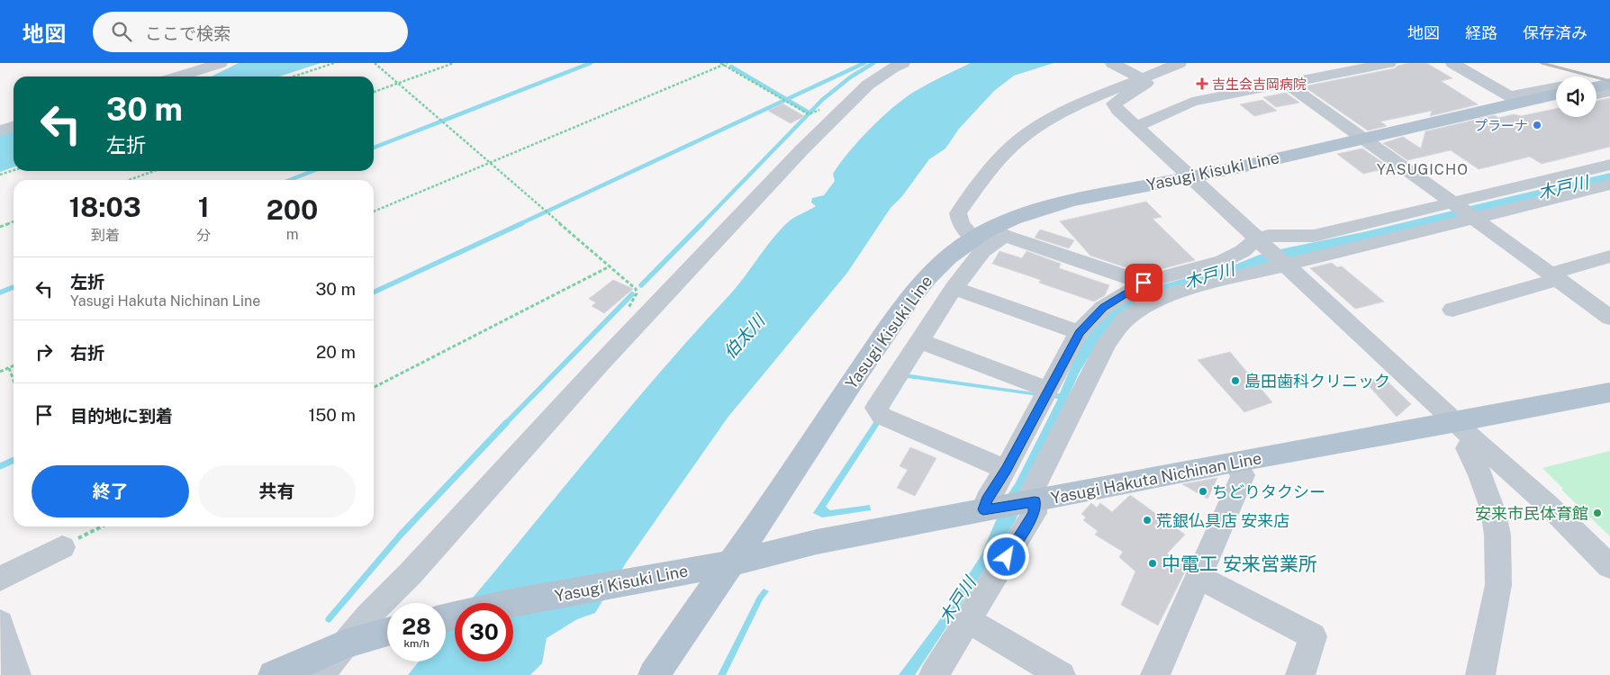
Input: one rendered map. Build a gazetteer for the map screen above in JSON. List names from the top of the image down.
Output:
{
  "streets": {
    "main road": ["Yasugi Kisuki Line", "Yasugi Hakuta Nichinan Line"]
  },
  "crossings": [
    ["Yasugi Kisuki Line", "Yasugi Hakuta Nichinan Line"]
  ],
  "districts": ["YASUGICHO"],
  "water": ["木戸川", "伯太川"],
  "places": {
    "health": ["吉生会吉岡病院"],
    "other": [
      "プラーナ",
      "島田歯科クリニック",
      "ちどりタクシー",
      "安来市民体育館",
      "荒銀仏具店 安来店",
      "中電工 安来営業所"
    ]
  },
  "page": {
    "header": "地図",
    "search": "ここで検索",
    "nav": ["地図", "経路", "保存済み"],
    "turn": ["30 m", "左折"],
    "eta": [
      "18:03",
      "到着",
      "1",
      "分",
      "200",
      "m"
    ],
    "list": [
      {
        "name": "左折",
        "note": "Yasugi Hakuta Nichinan Line",
        "value": "30 m"
      },
      {
        "name": "右折",
        "value": "20 m"
      },
      {
        "name": "目的地に到着",
        "value": "150 m"
      }
    ],
    "buttons": ["終了", "共有"],
    "speed": "28 km/h",
    "limit": "30"
  }
}
